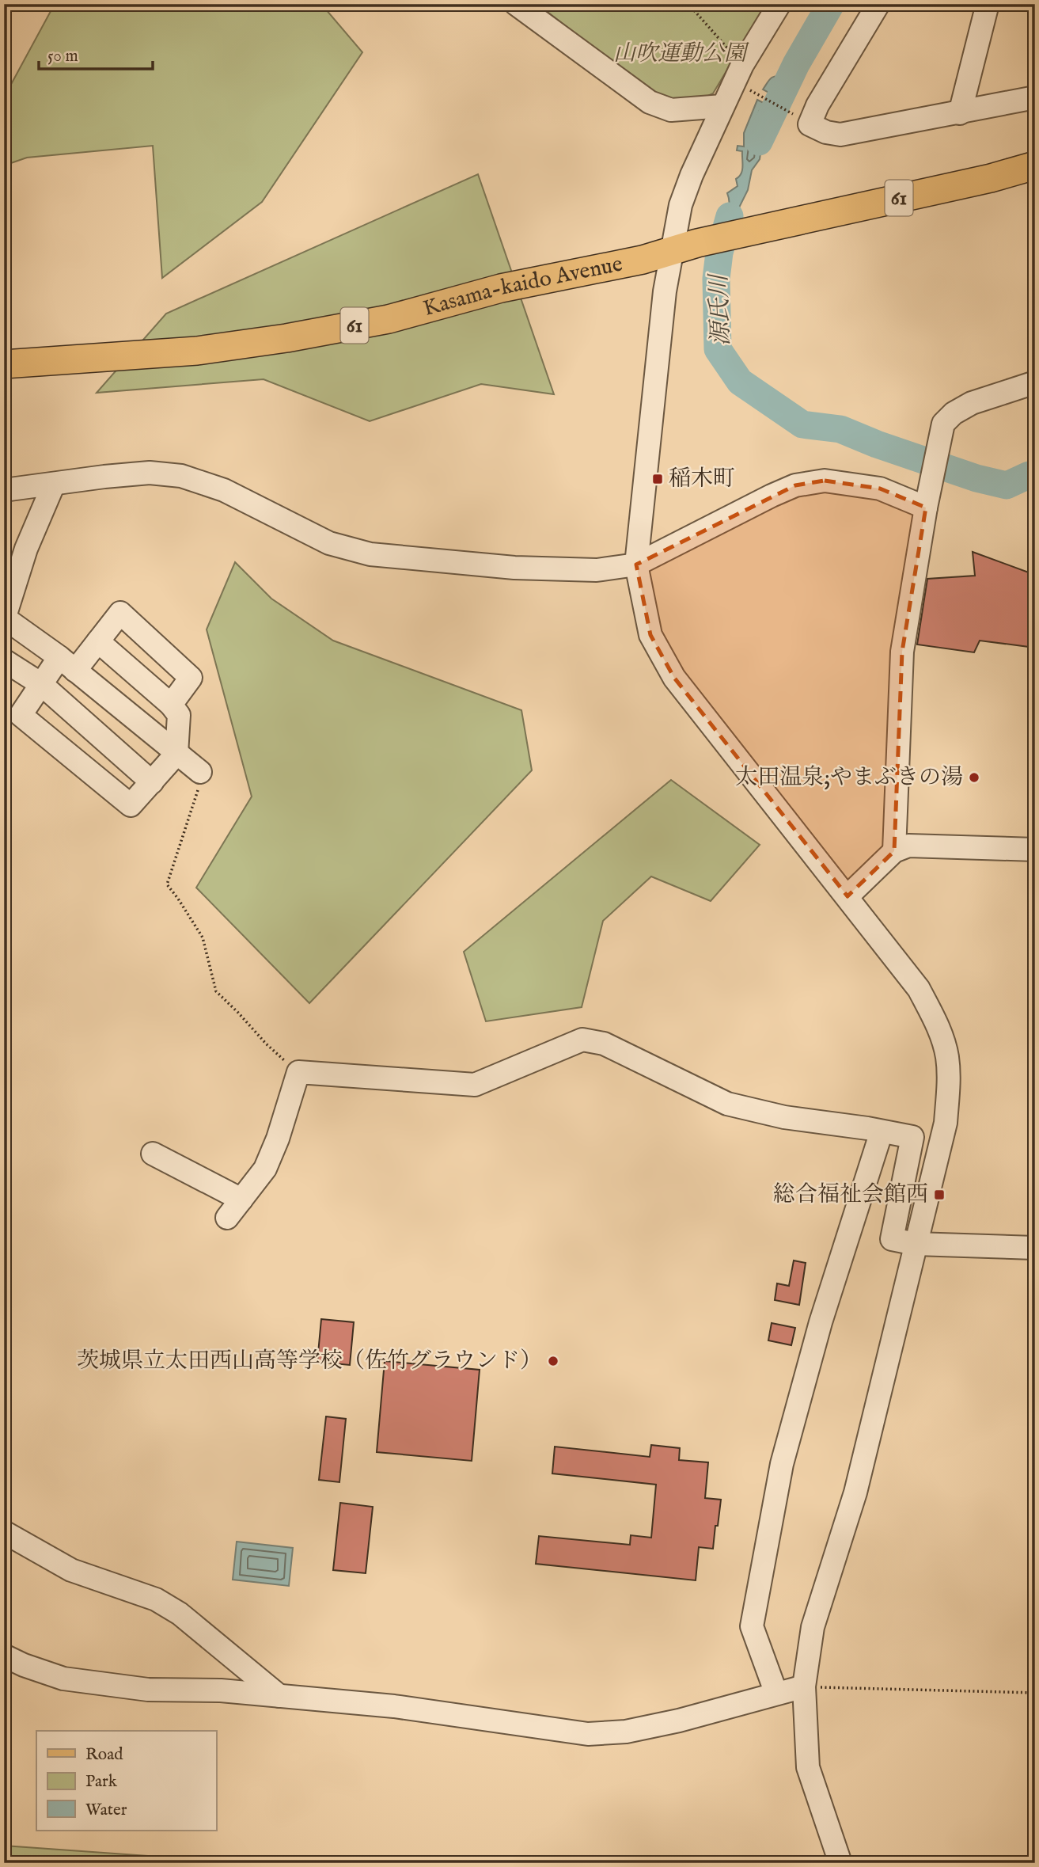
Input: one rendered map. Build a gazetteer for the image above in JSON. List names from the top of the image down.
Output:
{
  "streets": {
    "main road": ["61", "Kasama-kaido Avenue"]
  },
  "water": ["源氏川"],
  "parks": ["山吹運動公園"],
  "places": {
    "transit": ["稲木町", "総合福祉会館西"],
    "other": ["太田温泉;やまぶきの湯", "茨城県立太田西山高等学校（佐竹グラウンド）"]
  },
  "legend": ["Road", "Park", "Water"],
  "scale_bar": "50 m"
}
